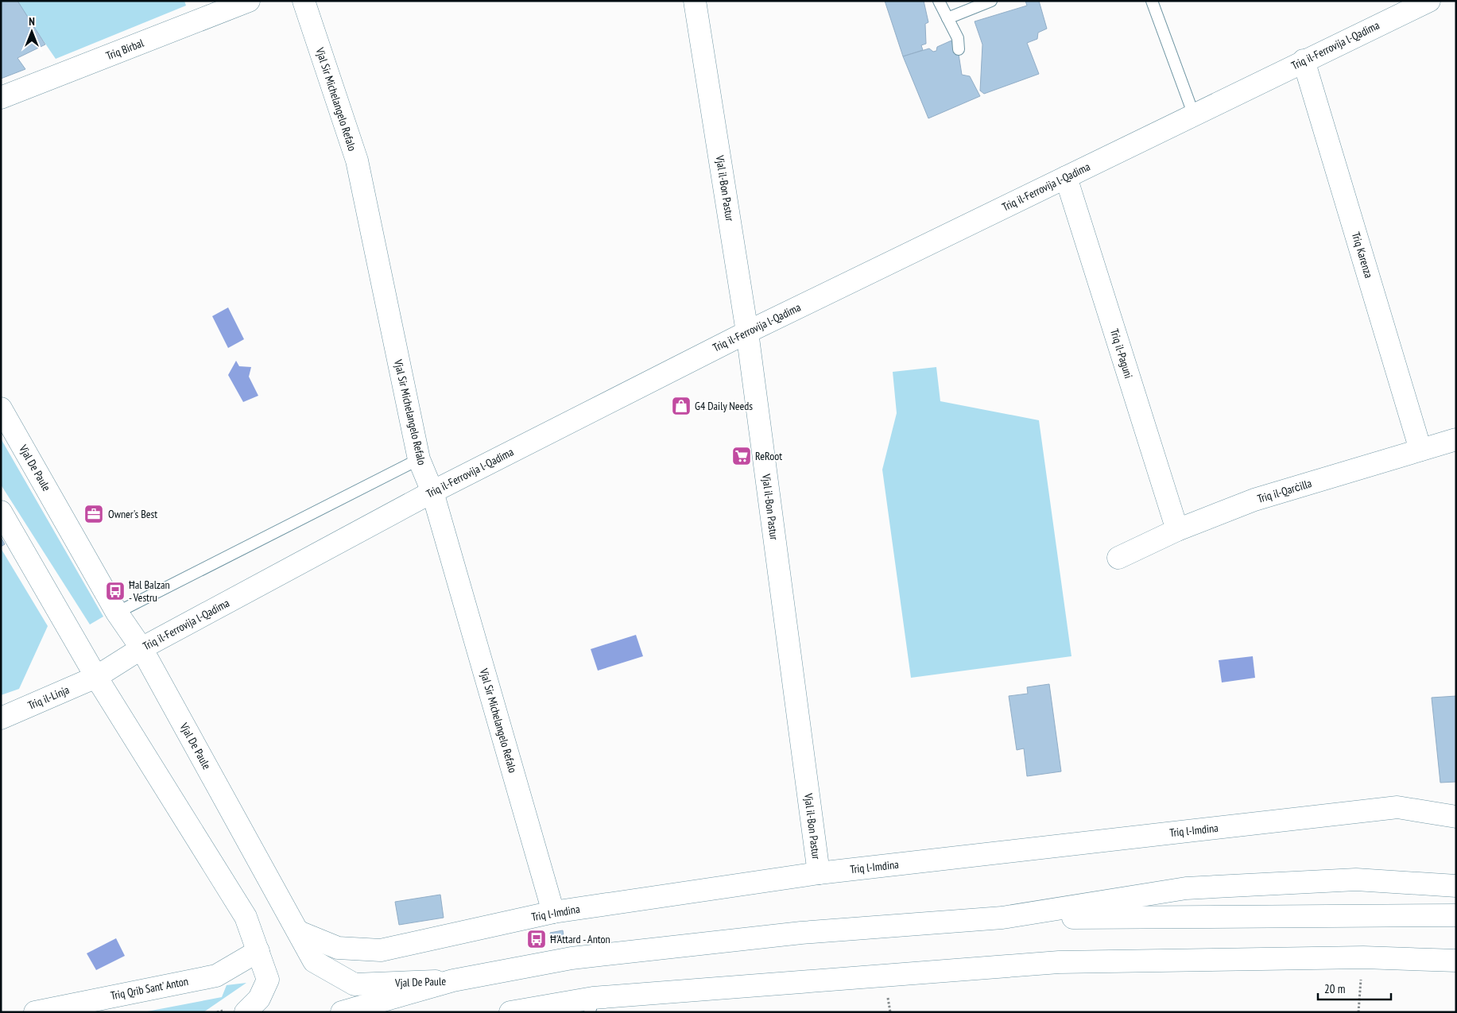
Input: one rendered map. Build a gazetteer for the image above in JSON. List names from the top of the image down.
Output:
{
  "streets": {
    "main road": [
      "Triq il-Ferrovija l-Qadima",
      "Triq Birbal",
      "Vjal Sir Michelangelo Refalo",
      "Vjal il-Bon Pastur",
      "Triq Karenza",
      "Triq il-Paguni",
      "Vjal De Paule",
      "Triq il-Qarċilla",
      "Triq il-Linja",
      "Triq l-Imdina",
      "Triq Qrib Sant' Anton"
    ]
  },
  "crossings": [
    ["Triq il-Ferrovija l-Qadima", "Vjal Sir Michelangelo Refalo"],
    ["Triq il-Ferrovija l-Qadima", "Vjal il-Bon Pastur"],
    ["Triq il-Ferrovija l-Qadima", "Triq Karenza"],
    ["Triq il-Ferrovija l-Qadima", "Triq il-Paguni"],
    ["Triq il-Ferrovija l-Qadima", "Vjal De Paule"],
    ["Triq il-Ferrovija l-Qadima", "Triq il-Linja"],
    ["Vjal Sir Michelangelo Refalo", "Triq l-Imdina"],
    ["Vjal il-Bon Pastur", "Triq l-Imdina"],
    ["Triq Karenza", "Triq il-Qarċilla"],
    ["Triq il-Paguni", "Triq il-Qarċilla"],
    ["Vjal De Paule", "Triq l-Imdina"]
  ],
  "places": {
    "shop": ["G4 Daily Needs"],
    "supermarket": ["ReRoot"],
    "office": ["Owner's Best"],
    "bus stop": ["Ħal Balzan - Vestru", "Ħ'Attard - Anton"]
  },
  "scale_bar": "20 m",
  "north": "top"
}
